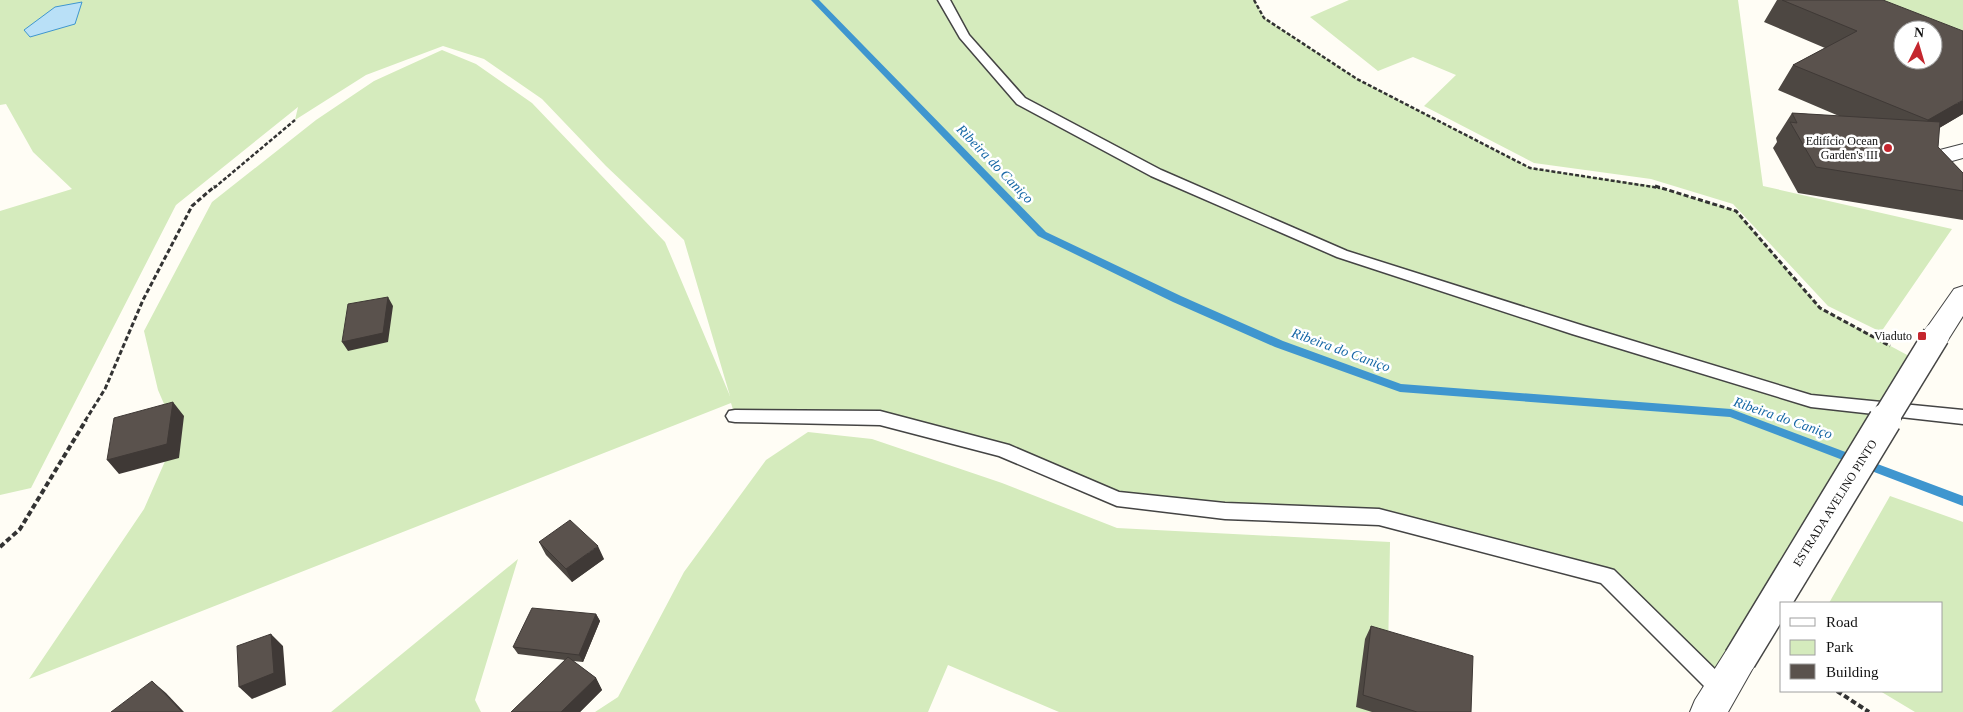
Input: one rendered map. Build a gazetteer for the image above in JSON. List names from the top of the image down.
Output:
{
  "streets": {
    "street": ["ESTRADA AVELINO PINTO"]
  },
  "water": ["Ribeira do Caniço"],
  "places": {
    "other": ["Edifício Ocean Garden's III"],
    "transit": ["Viaduto"]
  },
  "legend": ["Road", "Park", "Building"],
  "north": "top"
}
